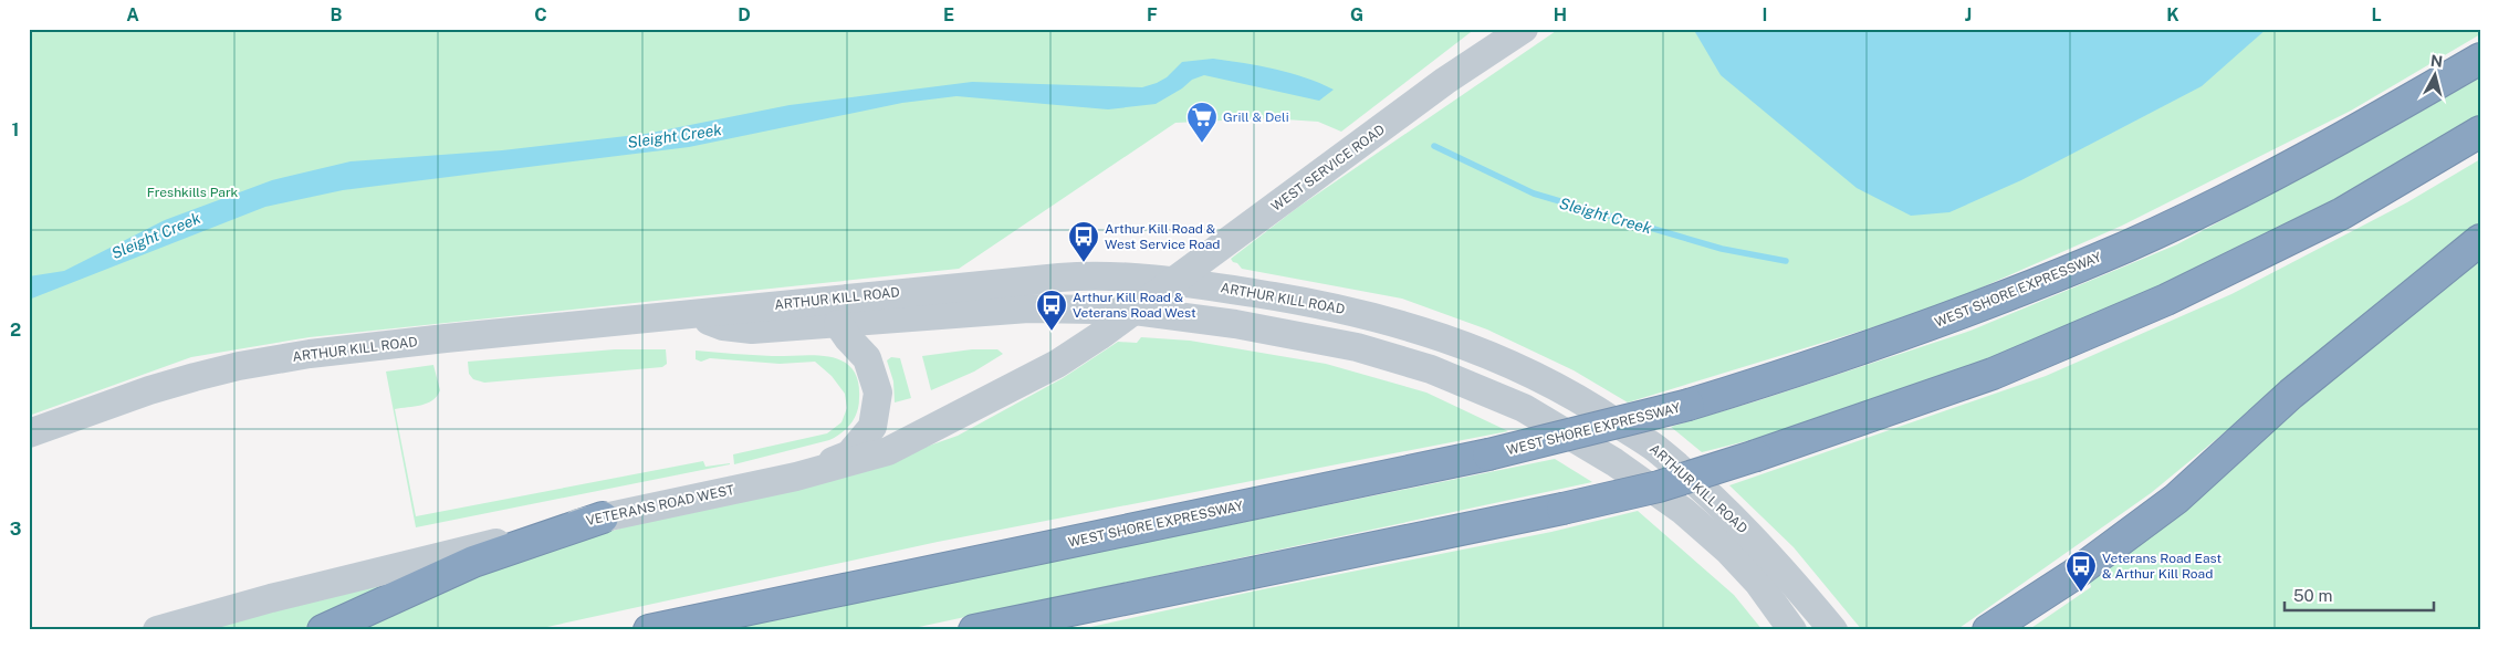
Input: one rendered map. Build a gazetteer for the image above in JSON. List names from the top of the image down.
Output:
{
  "streets": {
    "highway": ["WEST SHORE EXPRESSWAY"],
    "street": ["WEST SERVICE ROAD", "ARTHUR KILL ROAD", "VETERANS ROAD WEST"]
  },
  "crossings": [
    ["WEST SERVICE ROAD", "ARTHUR KILL ROAD"],
    ["WEST SERVICE ROAD", "VETERANS ROAD WEST"],
    ["ARTHUR KILL ROAD", "VETERANS ROAD WEST"]
  ],
  "water": ["Sleight Creek"],
  "parks": ["Freshkills Park"],
  "places": {
    "supermarket": ["Grill & Deli"],
    "bus stop": ["Arthur Kill Road & West Service Road", "Arthur Kill Road & Veterans Road West", "Veterans Road East & Arthur Kill Road"]
  },
  "scale_bar": "50 m",
  "north": "top",
  "grid": {
    "columns": [
      "A",
      "B",
      "C",
      "D",
      "E",
      "F",
      "G",
      "H",
      "I",
      "J",
      "K",
      "L"
    ],
    "rows": ["1", "2", "3"]
  }
}
